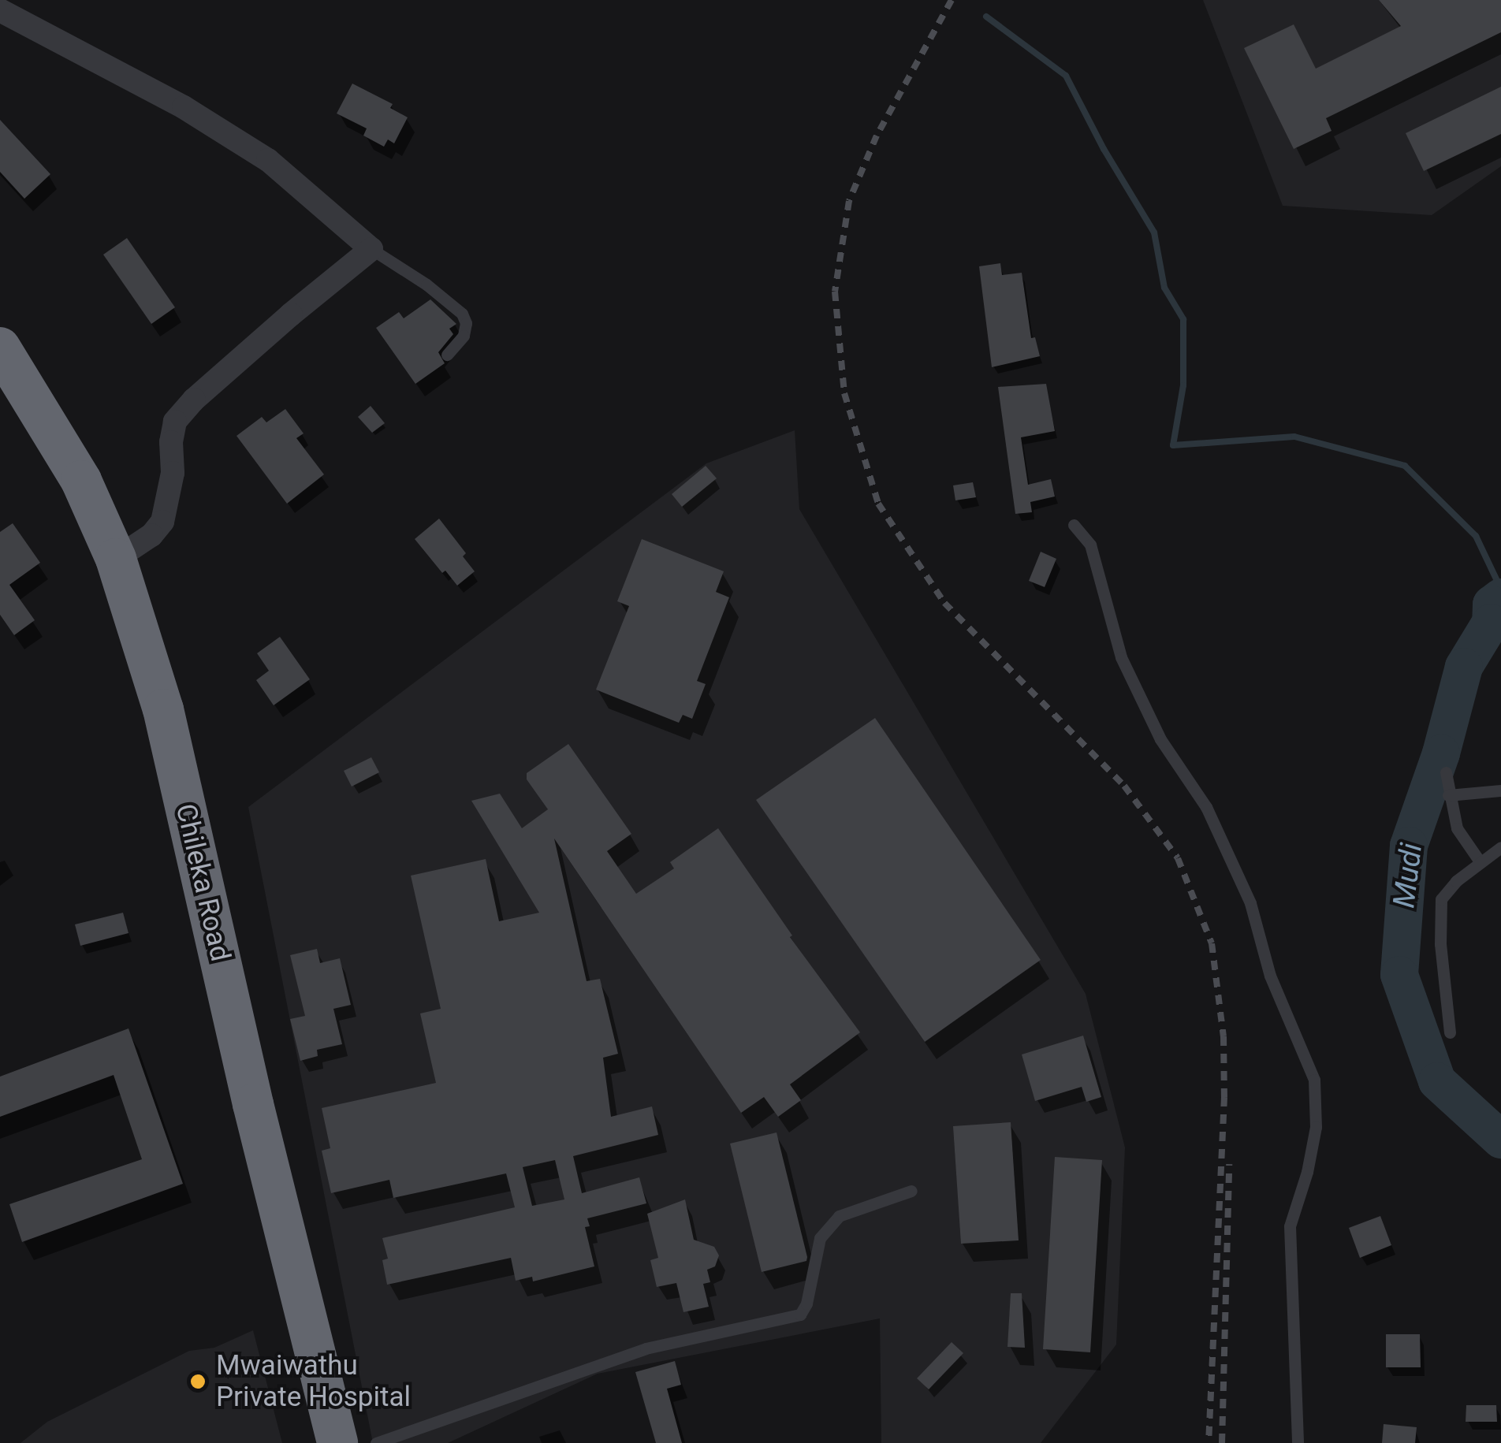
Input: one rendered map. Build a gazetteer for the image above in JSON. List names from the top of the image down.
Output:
{
  "streets": {
    "highway": ["Chileka Road"]
  },
  "water": ["Mudi"],
  "places": ["Mwaiwathu Private Hospital"]
}
